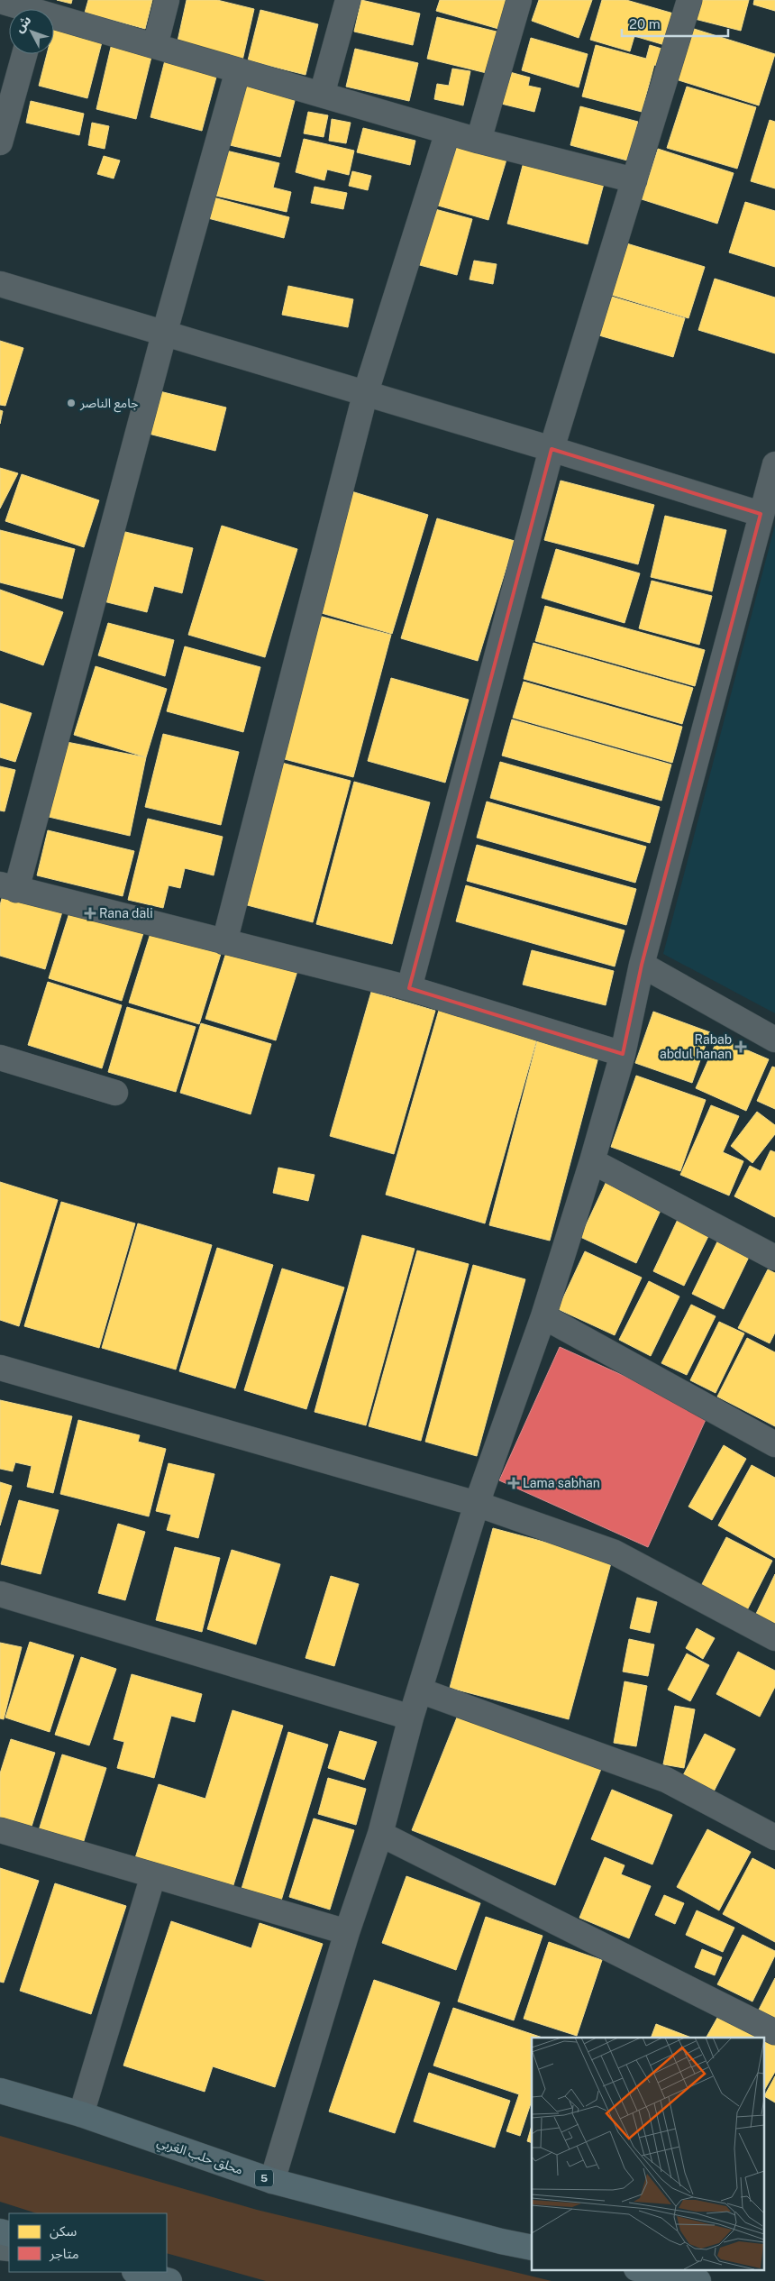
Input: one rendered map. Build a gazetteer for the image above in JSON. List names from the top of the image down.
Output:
{
  "streets": {
    "highway": ["محلق حلب الغربي", "5"]
  },
  "places": {
    "other": ["جامع الناصر"],
    "health": ["Rana dali", "Rabab abdul hanan", "Lama sabhan"]
  },
  "legend": ["سكن", "متاجر"],
  "scale_bar": "20 m",
  "north": "top left"
}
